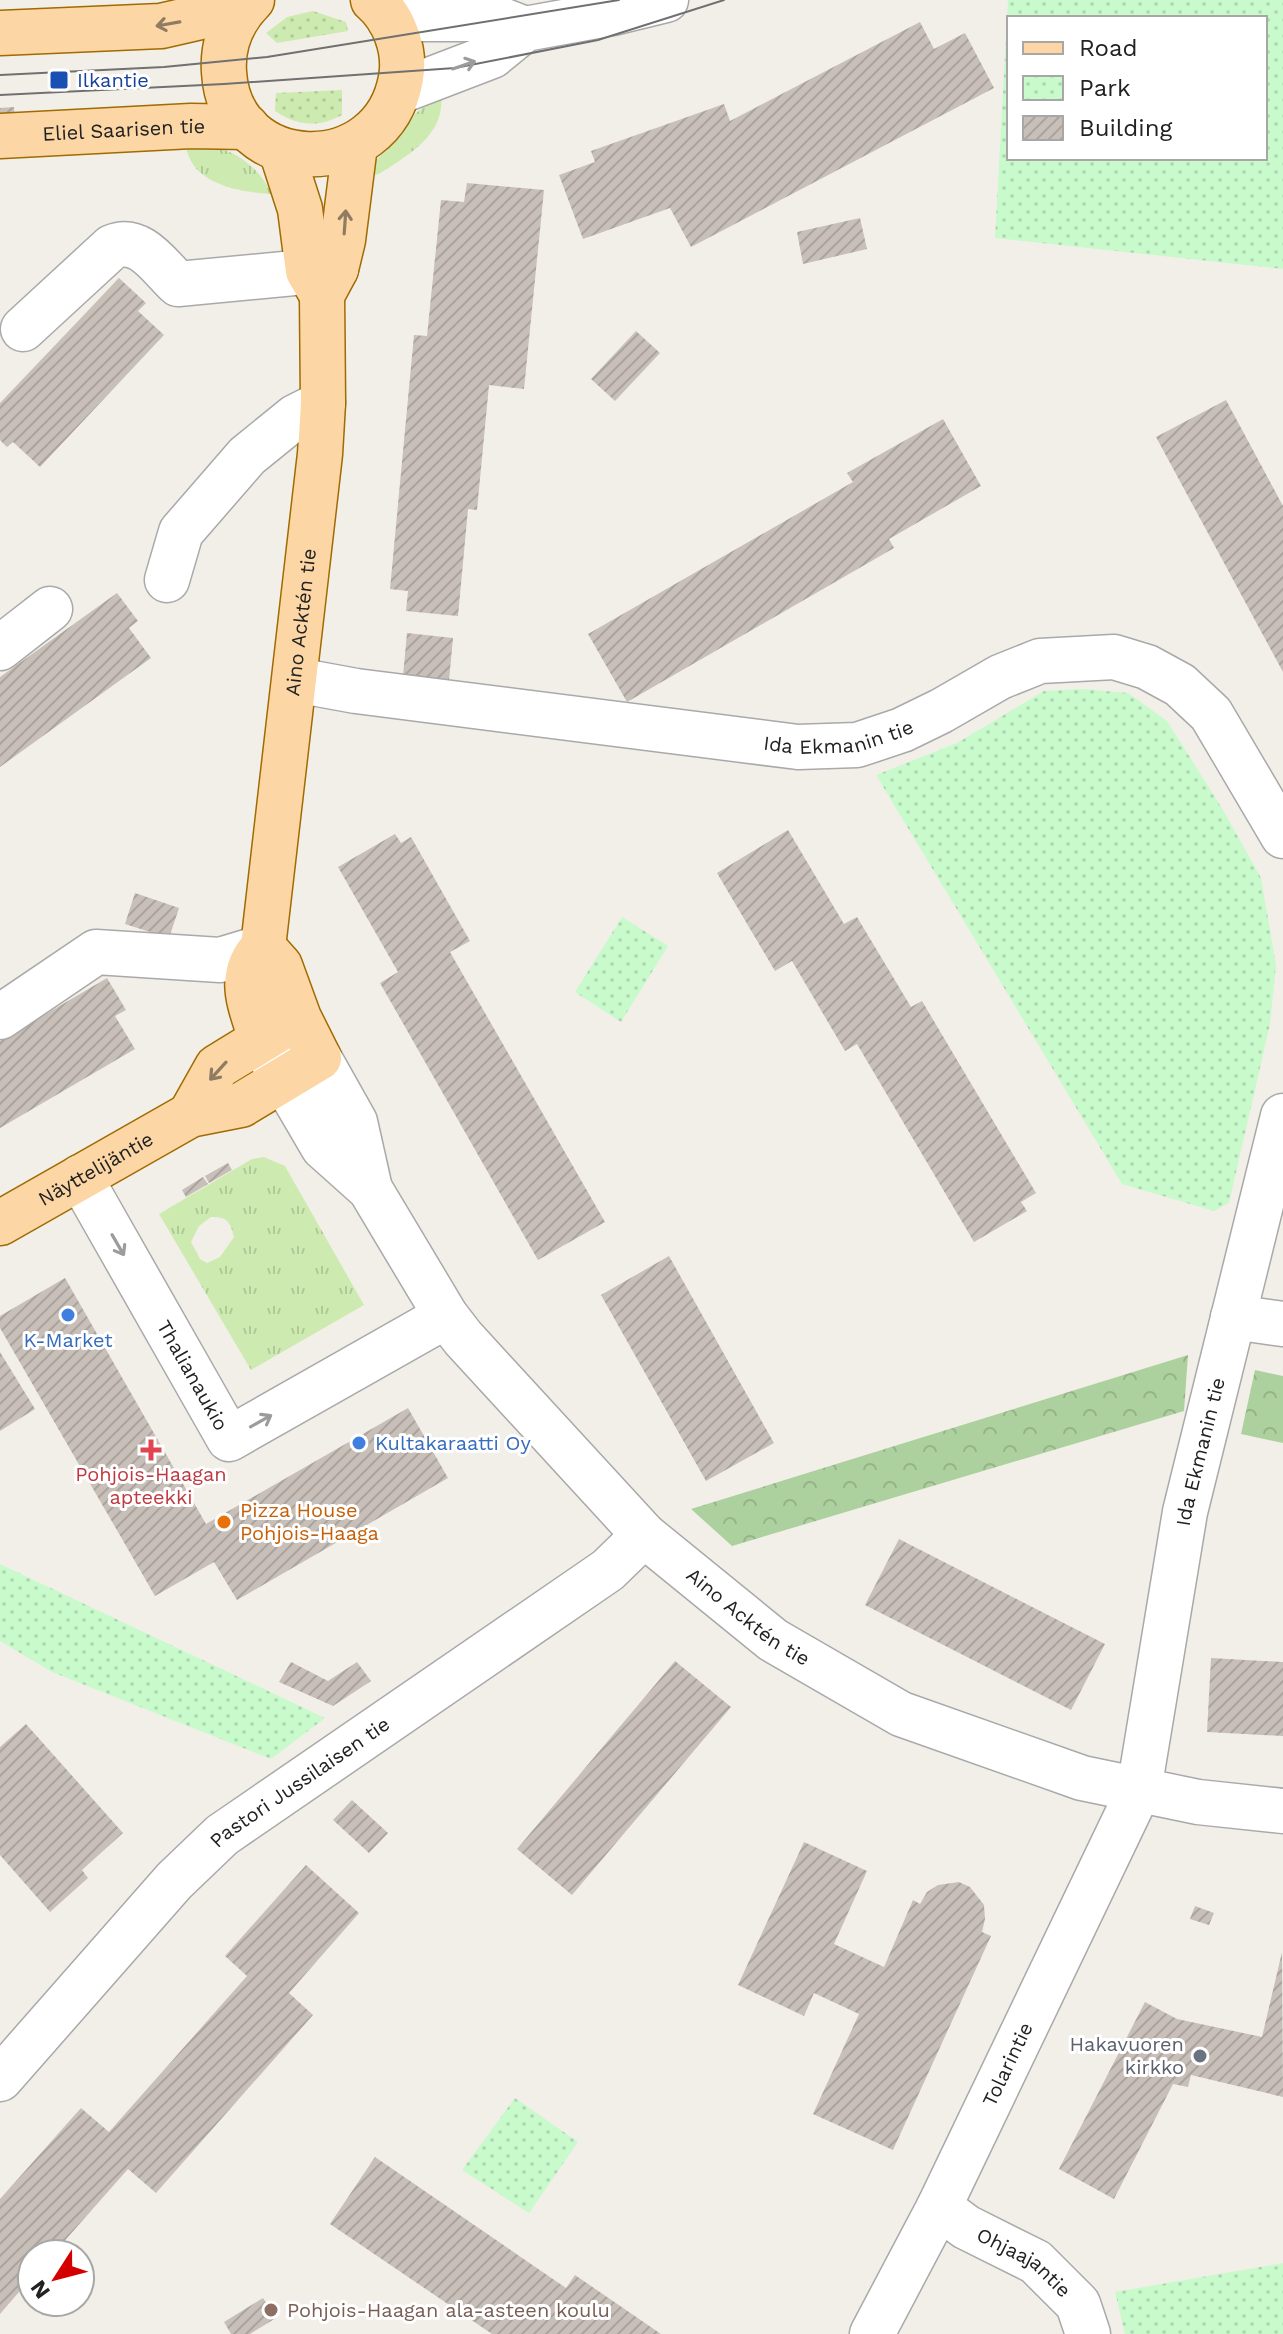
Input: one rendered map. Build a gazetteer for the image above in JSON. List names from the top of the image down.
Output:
{
  "streets": {
    "main road": ["Eliel Saarisen tie", "Aino Acktén tie", "Näyttelijäntie"],
    "street": [
      "Ida Ekmanin tie",
      "Thalianaukio",
      "Pastori Jussilaisen tie",
      "Tolarintie",
      "Ohjaajantie"
    ]
  },
  "crossings": [
    ["Eliel Saarisen tie", "Aino Acktén tie"],
    ["Aino Acktén tie", "Ida Ekmanin tie"],
    ["Aino Acktén tie", "Näyttelijäntie"],
    ["Aino Acktén tie", "Thalianaukio"],
    ["Aino Acktén tie", "Pastori Jussilaisen tie"],
    ["Aino Acktén tie", "Tolarintie"],
    ["Ida Ekmanin tie", "Tolarintie"],
    ["Näyttelijäntie", "Thalianaukio"],
    ["Tolarintie", "Ohjaajantie"]
  ],
  "places": {
    "transit": ["Ilkantie"],
    "other": [
      "K-Market",
      "Kultakaraatti Oy",
      "Pizza House Pohjois-Haaga",
      "Hakavuoren kirkko",
      "Pohjois-Haagan ala-asteen koulu"
    ],
    "health": ["Pohjois-Haagan apteekki"]
  },
  "legend": ["Road", "Park", "Building"],
  "north": "bottom left"
}
